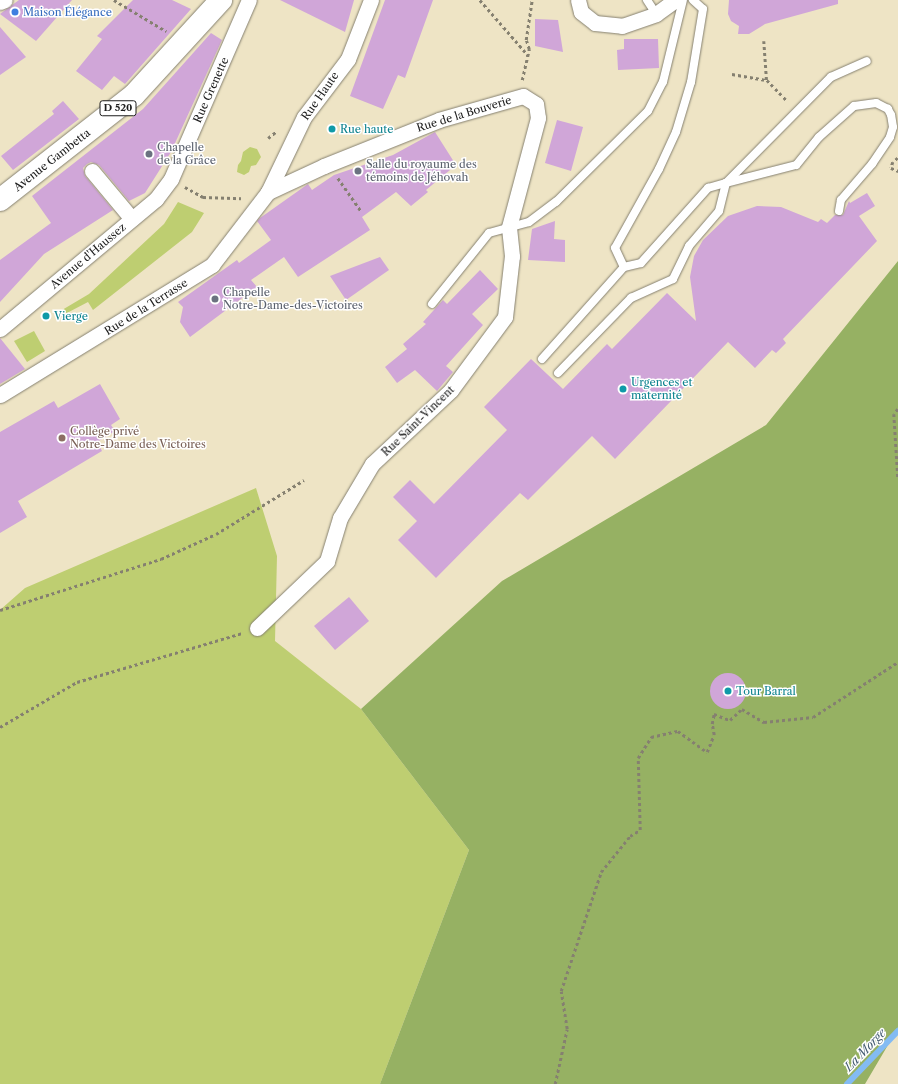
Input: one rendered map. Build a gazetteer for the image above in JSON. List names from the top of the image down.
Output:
{
  "streets": {
    "main road": ["D 520", "Avenue Gambetta"],
    "street": [
      "Rue Grenette",
      "Rue Haute",
      "Rue de la Bouverie",
      "Avenue d'Haussez",
      "Rue de la Terrasse",
      "Rue Saint-Vincent"
    ]
  },
  "crossings": [
    ["Rue Grenette", "Avenue d'Haussez"],
    ["Rue Haute", "Rue de la Bouverie"],
    ["Rue Haute", "Rue de la Terrasse"],
    ["Rue de la Bouverie", "Rue de la Terrasse"],
    ["Rue de la Bouverie", "Rue Saint-Vincent"]
  ],
  "water": ["La Morge"],
  "places": [
    "Maison Élégance",
    "Rue haute",
    "Chapelle de la Grâce",
    "Salle du royaume des témoins de Jéhovah",
    "Chapelle Notre-Dame-des-Victoires",
    "Vierge",
    "Urgences et maternité",
    "Collège privé Notre-Dame des Victoires",
    "Tour Barral"
  ]
}
